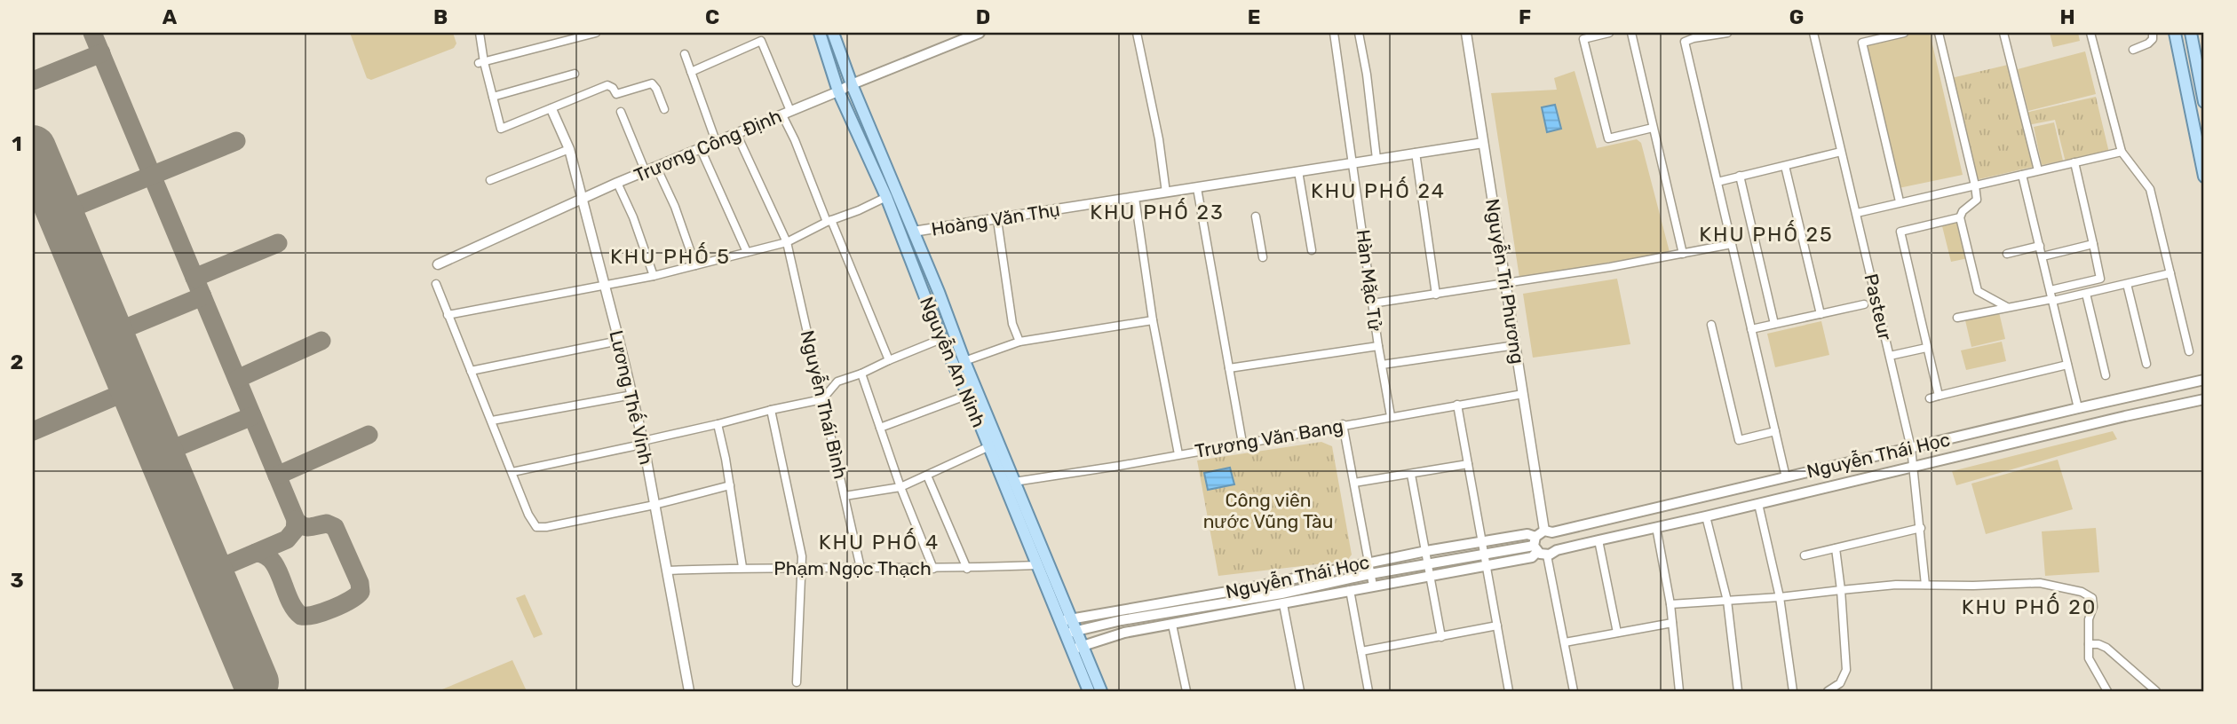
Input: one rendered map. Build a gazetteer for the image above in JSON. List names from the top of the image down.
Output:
{
  "streets": {
    "main road": ["Trương Công Định", "Nguyễn An Ninh", "Nguyễn Thái Học"],
    "street": [
      "Hoàng Văn Thụ",
      "Hàn Mặc Tử",
      "Nguyễn Tri Phương",
      "Pasteur",
      "Lương Thế Vinh",
      "Nguyễn Thái Bình",
      "Trương Văn Bang",
      "Phạm Ngọc Thạch"
    ]
  },
  "crossings": [
    ["Trương Công Định", "Nguyễn An Ninh"],
    ["Trương Công Định", "Lương Thế Vinh"],
    ["Trương Công Định", "Nguyễn Thái Bình"],
    ["Hoàng Văn Thụ", "Hàn Mặc Tử"],
    ["Hoàng Văn Thụ", "Nguyễn Tri Phương"],
    ["Hoàng Văn Thụ", "Nguyễn An Ninh"],
    ["Hàn Mặc Tử", "Trương Văn Bang"],
    ["Nguyễn Tri Phương", "Trương Văn Bang"],
    ["Nguyễn Tri Phương", "Nguyễn Thái Học"],
    ["Pasteur", "Nguyễn Thái Học"],
    ["Nguyễn An Ninh", "Trương Văn Bang"],
    ["Nguyễn An Ninh", "Nguyễn Thái Học"],
    ["Nguyễn An Ninh", "Phạm Ngọc Thạch"],
    ["Lương Thế Vinh", "Phạm Ngọc Thạch"],
    ["Nguyễn Thái Bình", "Phạm Ngọc Thạch"]
  ],
  "districts": [
    "KHU PHỐ 24",
    "KHU PHỐ 23",
    "KHU PHỐ 25",
    "KHU PHỐ 5",
    "KHU PHỐ 4",
    "KHU PHỐ 20"
  ],
  "parks": ["Công viên nước Vũng Tàu"],
  "grid": {
    "columns": [
      "A",
      "B",
      "C",
      "D",
      "E",
      "F",
      "G",
      "H"
    ],
    "rows": ["1", "2", "3"]
  }
}
